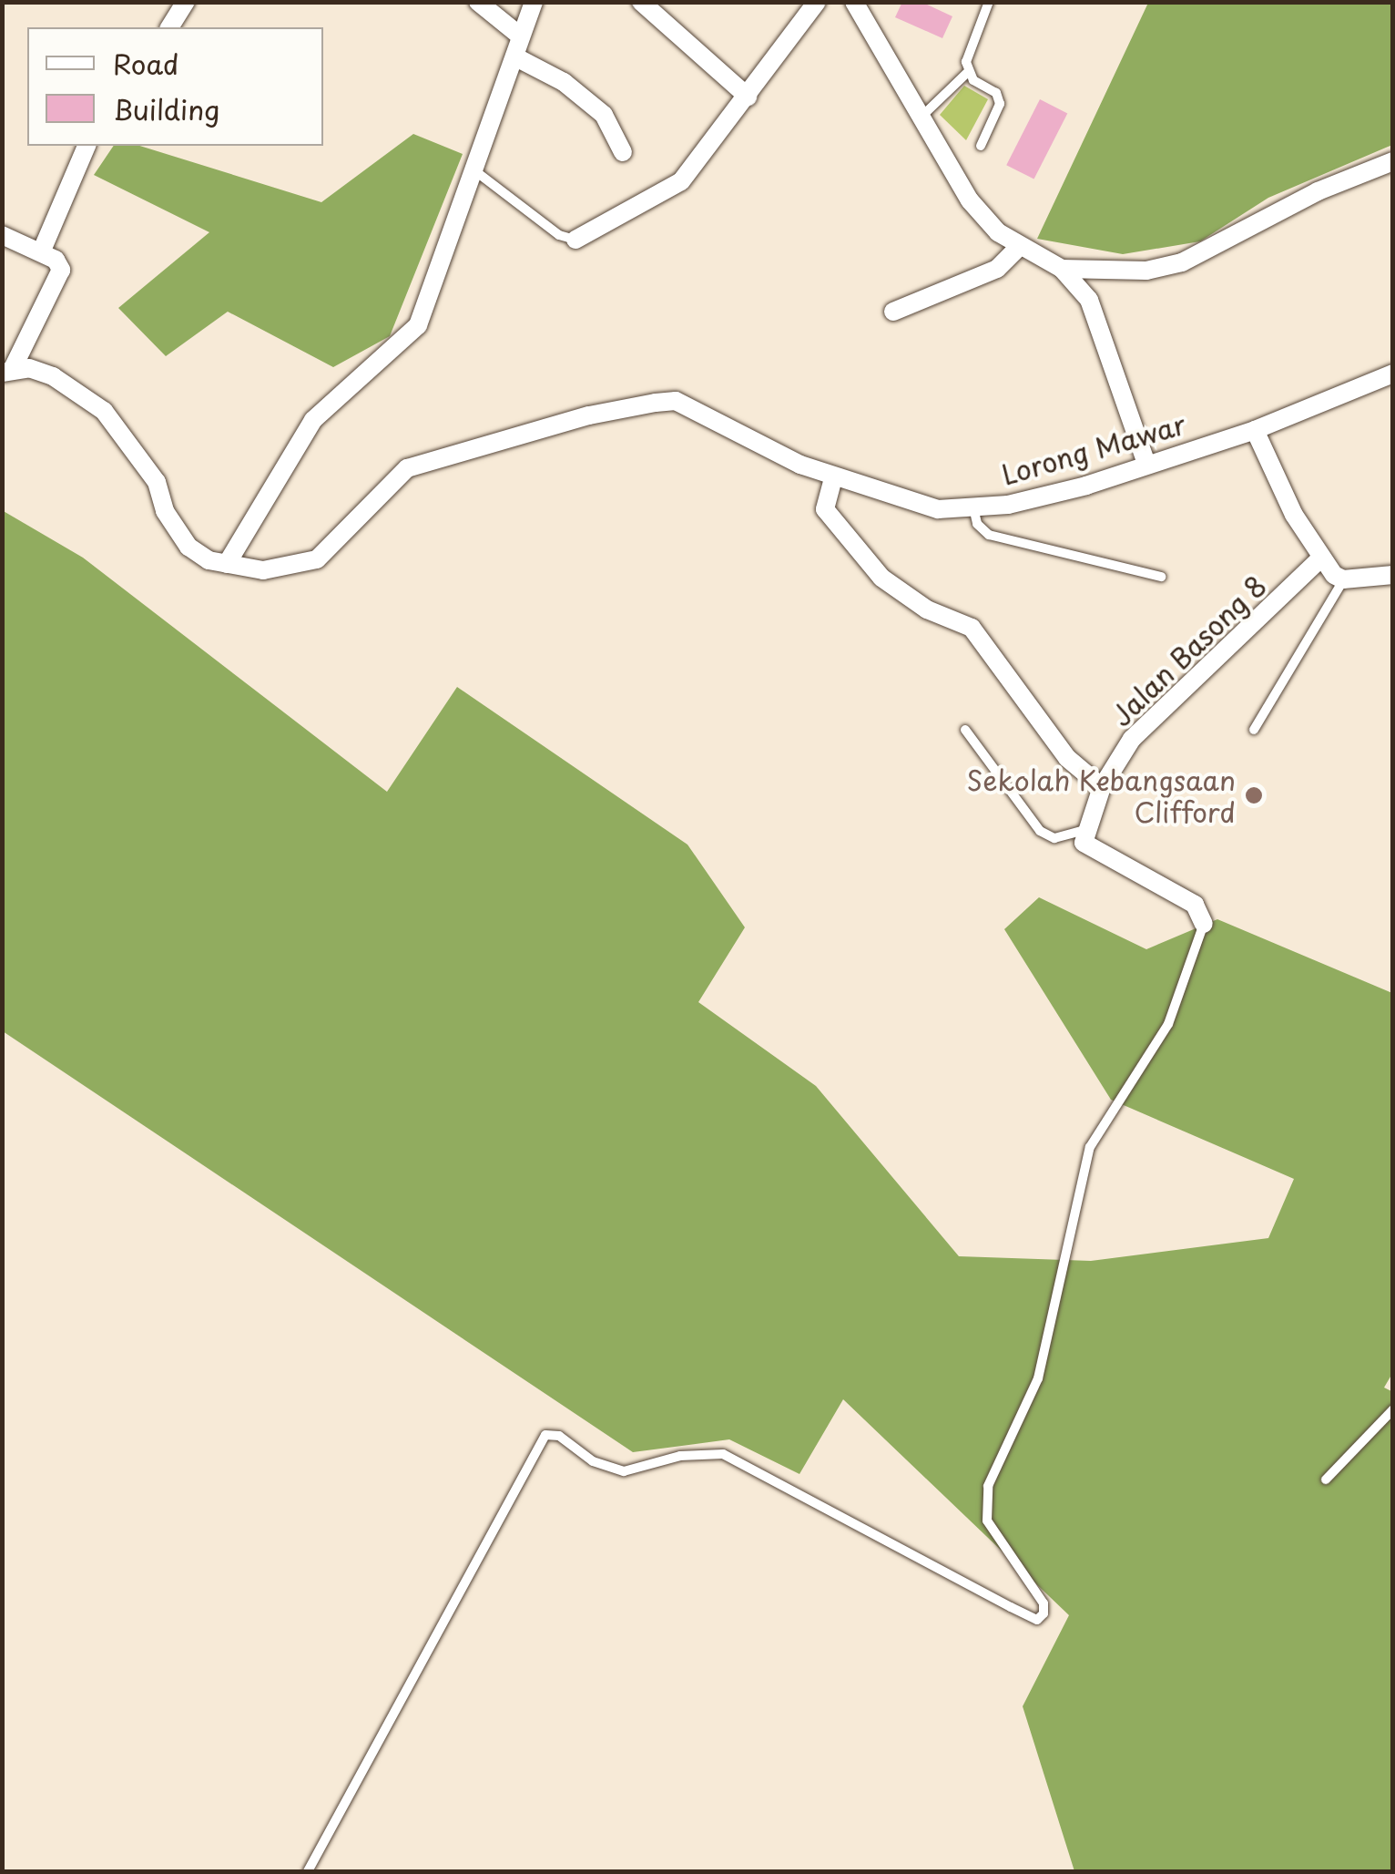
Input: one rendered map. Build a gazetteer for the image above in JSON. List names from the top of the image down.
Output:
{
  "streets": {
    "street": ["Lorong Mawar", "Jalan Basong 8"]
  },
  "places": ["Sekolah Kebangsaan Clifford"],
  "legend": ["Road", "Building"]
}
